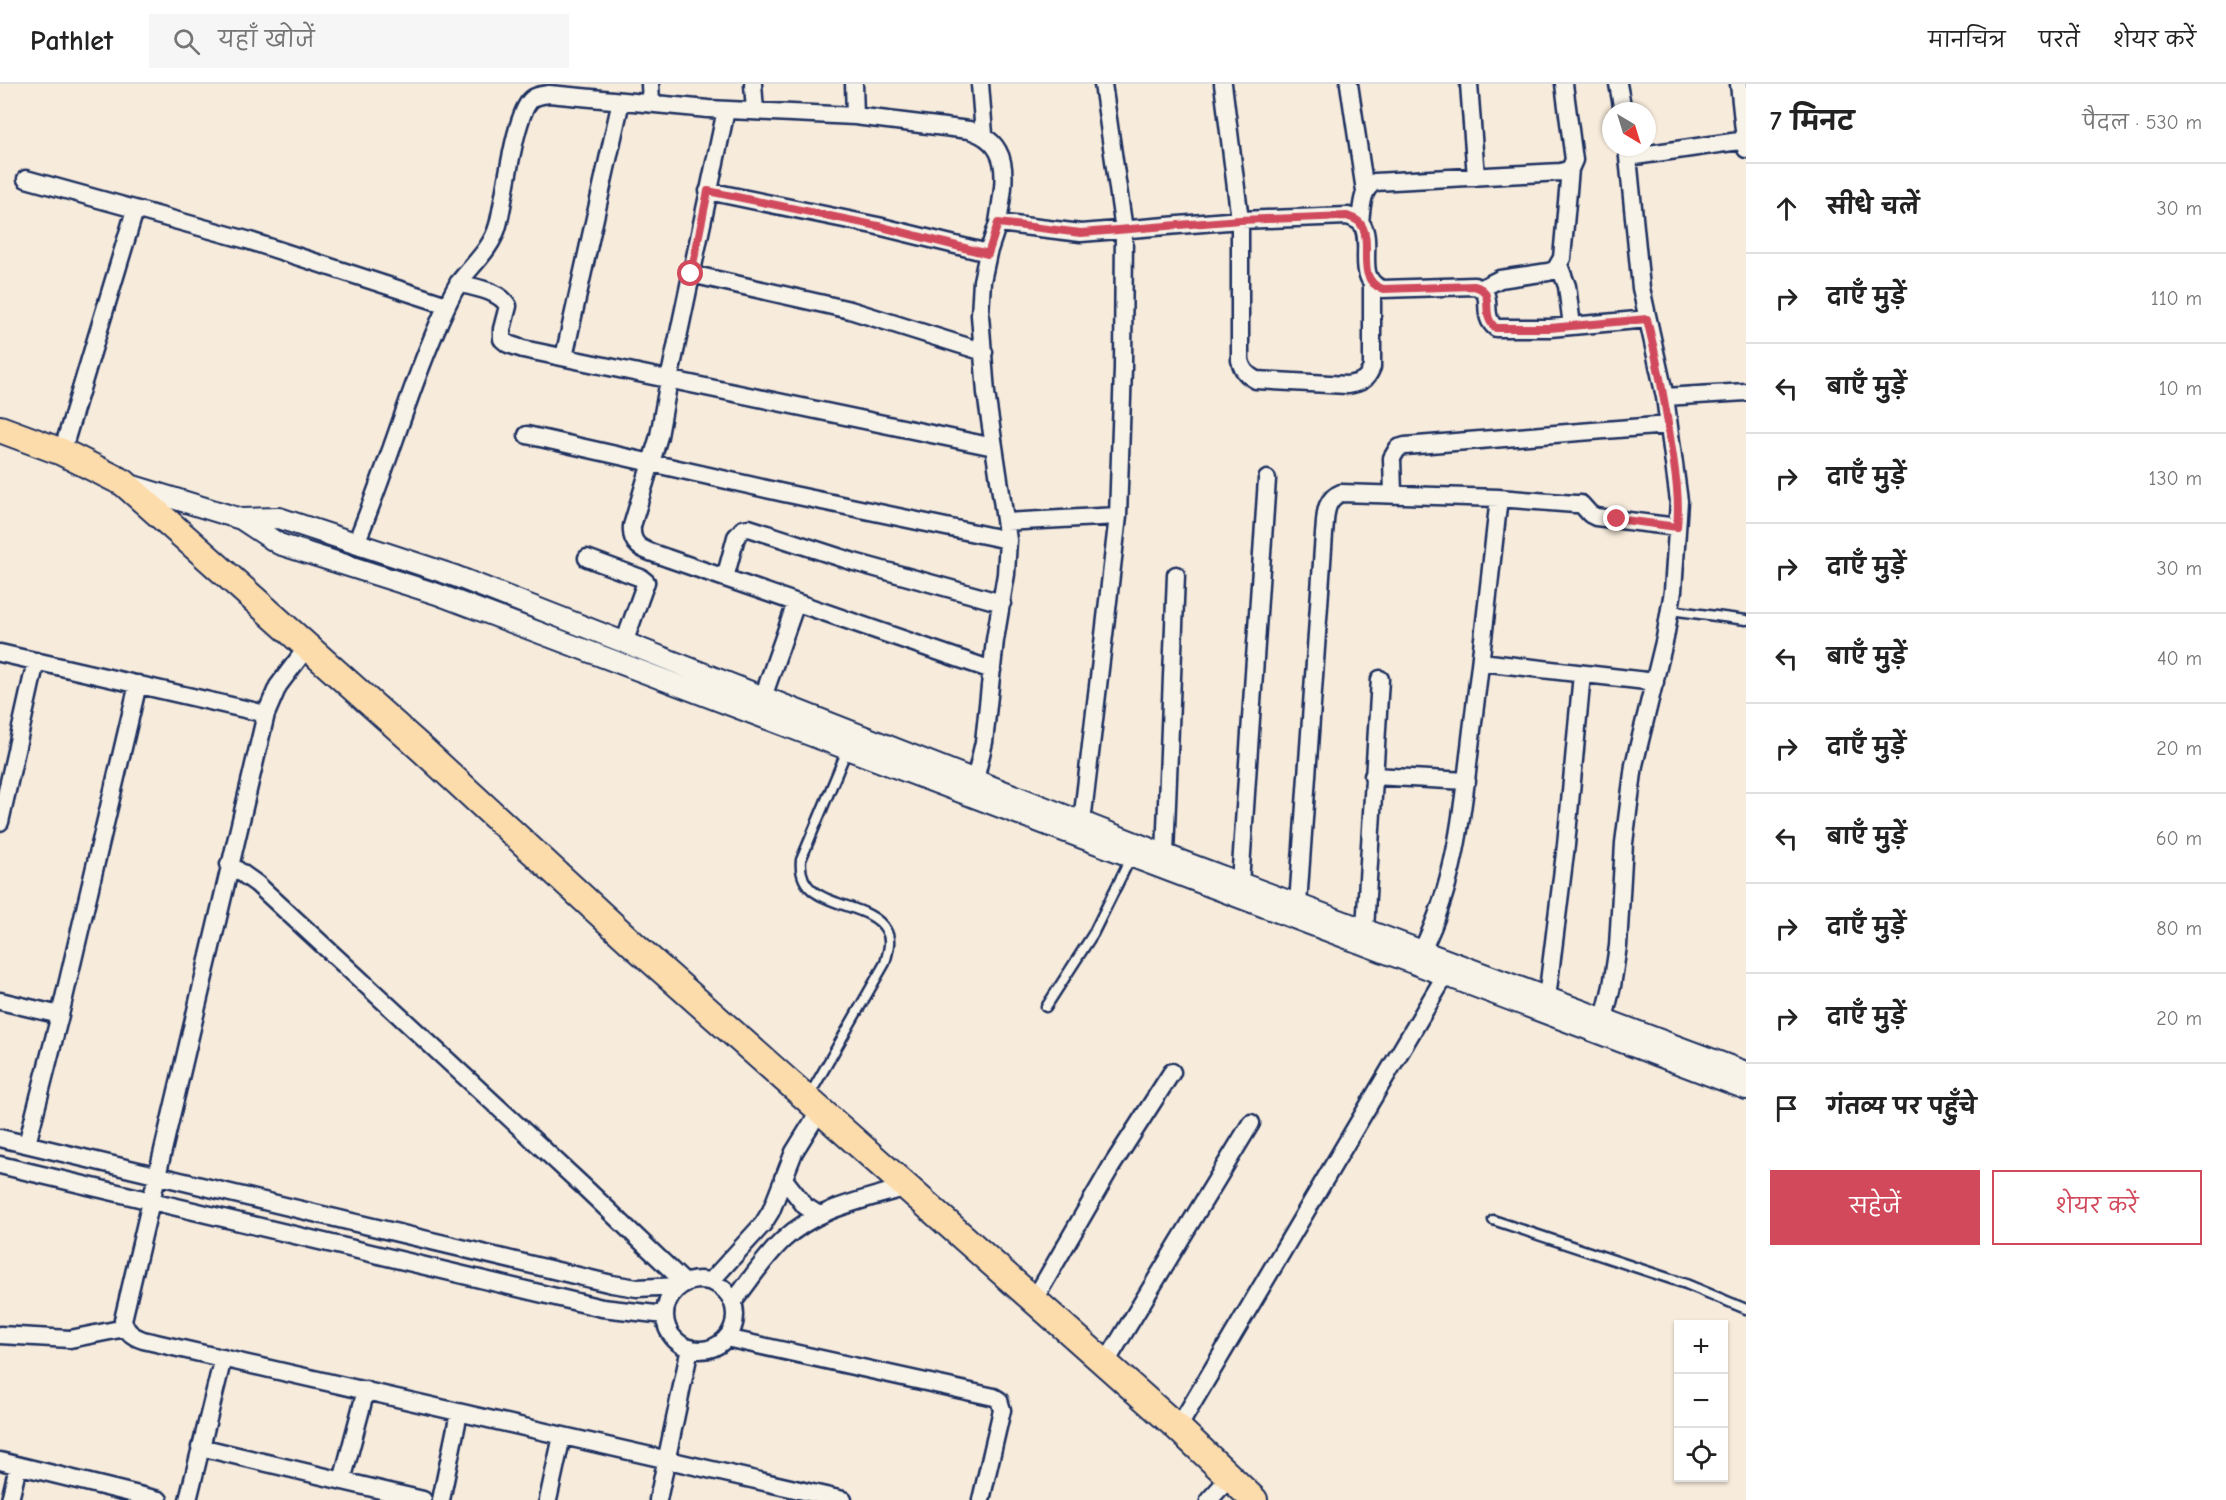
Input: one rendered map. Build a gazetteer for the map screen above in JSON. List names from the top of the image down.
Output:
{
  "north": "bottom right",
  "page": {
    "header": "Pathlet",
    "search": "यहाँ खोजें",
    "nav": ["मानचित्र", "परतें", "शेयर करें"],
    "heading": ["7 मिनट", "पैदल · 530 m"],
    "list": [
      ["सीधे चलें", "30 m"],
      ["दाएँ मुड़ें", "110 m"],
      ["बाएँ मुड़ें", "10 m"],
      ["दाएँ मुड़ें", "130 m"],
      ["दाएँ मुड़ें", "30 m"],
      ["बाएँ मुड़ें", "40 m"],
      ["दाएँ मुड़ें", "20 m"],
      ["बाएँ मुड़ें", "60 m"],
      ["दाएँ मुड़ें", "80 m"],
      ["दाएँ मुड़ें", "20 m"],
      "गंतव्य पर पहुँचे"
    ],
    "buttons": ["सहेजें", "शेयर करें"],
    "map_buttons": ["+", "−"]
  }
}
